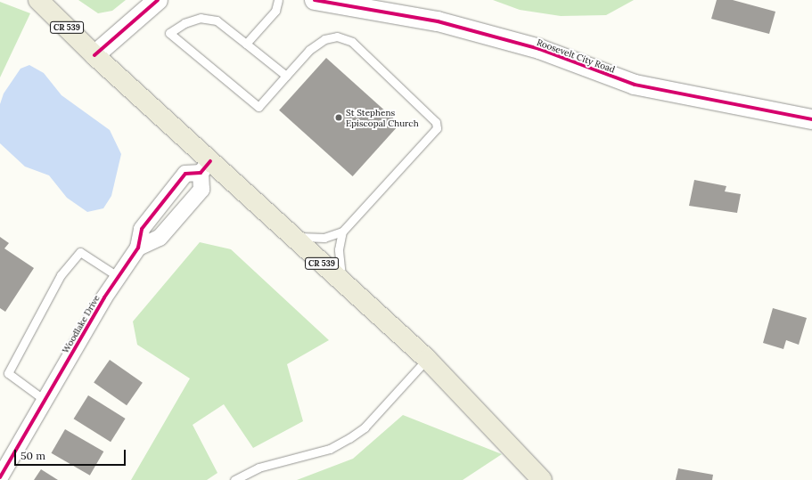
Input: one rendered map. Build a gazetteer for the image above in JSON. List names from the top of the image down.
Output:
{
  "streets": {
    "main road": ["CR 539"],
    "street": ["Roosevelt City Road", "Woodlake Drive"]
  },
  "crossings": [
    ["CR 539", "Woodlake Drive"]
  ],
  "places": ["St Stephens Episcopal Church"],
  "scale_bar": "50 m"
}
